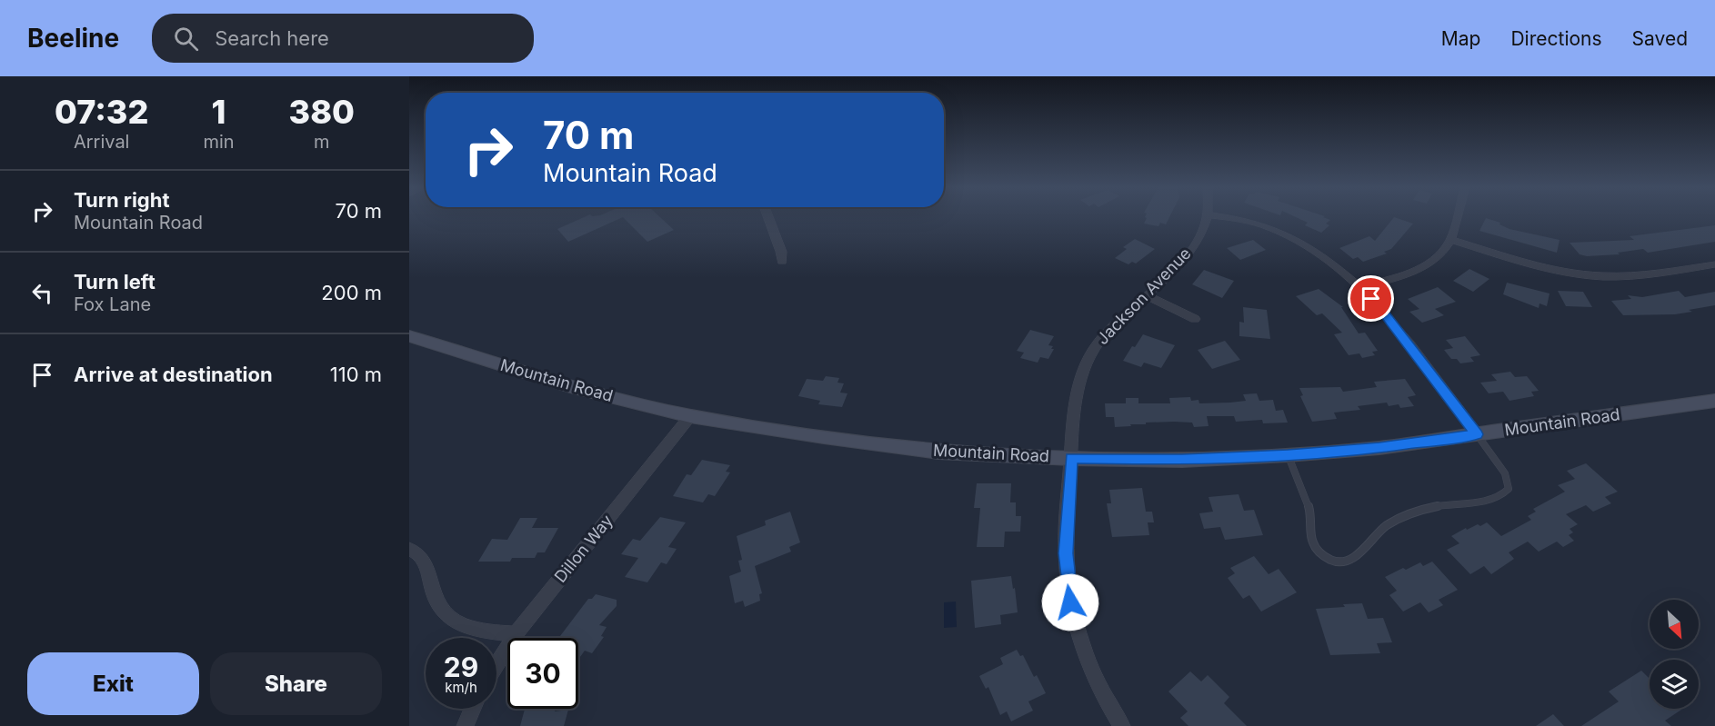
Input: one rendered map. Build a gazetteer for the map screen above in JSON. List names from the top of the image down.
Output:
{
  "streets": {
    "street": ["Jackson Avenue", "Mountain Road", "Dillon Way"]
  },
  "crossings": [
    ["Jackson Avenue", "Mountain Road"],
    ["Mountain Road", "Dillon Way"]
  ],
  "north": "bottom right",
  "page": {
    "header": "Beeline",
    "search": "Search here",
    "nav": ["Map", "Directions", "Saved"],
    "eta": [
      "07:32",
      "Arrival",
      "1",
      "min",
      "380",
      "m"
    ],
    "turn": ["70 m", "Mountain Road"],
    "list": [
      {
        "name": "Turn right",
        "note": "Mountain Road",
        "value": "70 m"
      },
      {
        "name": "Turn left",
        "note": "Fox Lane",
        "value": "200 m"
      },
      {
        "name": "Arrive at destination",
        "value": "110 m"
      }
    ],
    "speed": "29 km/h",
    "limit": "30",
    "buttons": ["Exit", "Share"]
  }
}
